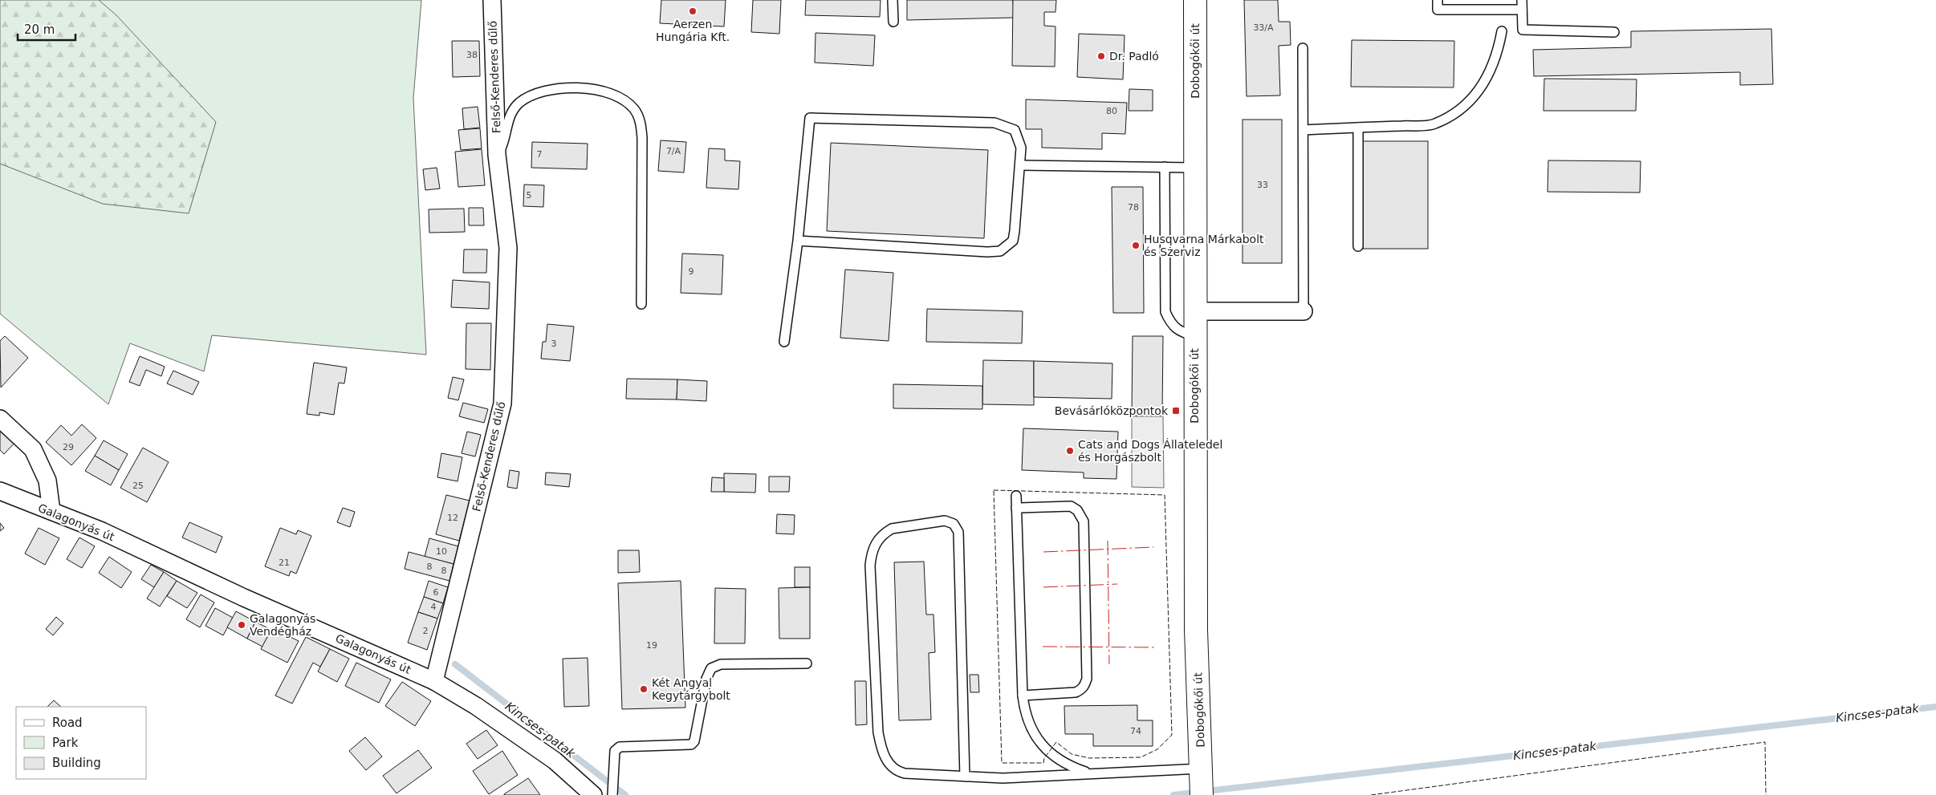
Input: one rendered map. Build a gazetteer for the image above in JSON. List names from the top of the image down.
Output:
{
  "streets": {
    "main road": ["Dobogókői út"],
    "street": ["Felső-Kenderes dűlő", "Galagonyás út"]
  },
  "crossings": [
    ["Felső-Kenderes dűlő", "Galagonyás út"]
  ],
  "water": ["Kincses-patak"],
  "places": {
    "other": [
      "Aerzen Hungária Kft.",
      "Dr. Padló",
      "Husqvarna Márkabolt és Szerviz",
      "Cats and Dogs Állateledel és Horgászbolt",
      "Galagonyás Vendégház",
      "Két Angyal Kegytárgybolt"
    ],
    "transit": ["Bevásárlóközpontok"]
  },
  "house_numbers": [
    "33/A",
    "38",
    "80",
    "7/A",
    "7",
    "33",
    "5",
    "78",
    "9",
    "3",
    "29",
    "25",
    "12",
    "10",
    "21",
    "8",
    "8",
    "6",
    "4",
    "2",
    "19",
    "74"
  ],
  "legend": ["Road", "Park", "Building"],
  "scale_bar": "20 m"
}
